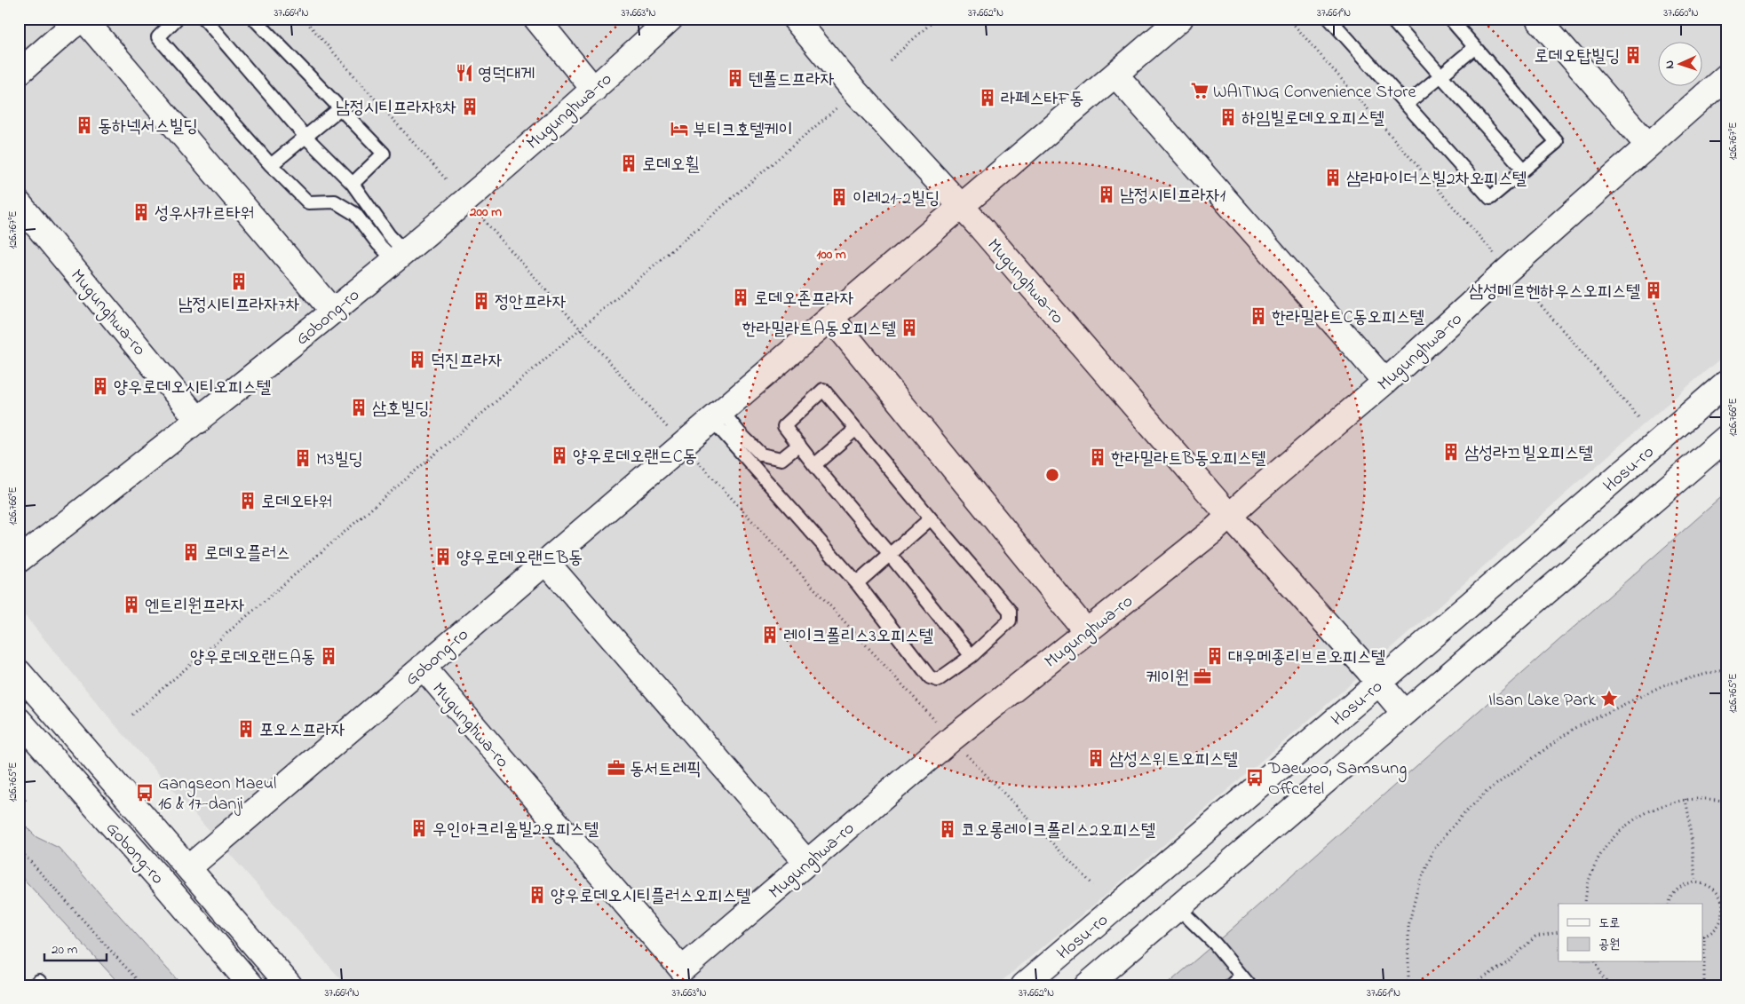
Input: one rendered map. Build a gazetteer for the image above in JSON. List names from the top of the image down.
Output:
{
  "streets": {
    "street": ["Mugunghwa-ro", "Gobong-ro", "Hosu-ro"]
  },
  "crossings": [
    ["Mugunghwa-ro", "Gobong-ro"],
    ["Mugunghwa-ro", "Hosu-ro"]
  ],
  "places": {
    "building": [
      "로데오탑빌딩",
      "텐폴드프라자",
      "라페스타F동",
      "남정시티프라자8차",
      "하임빌로데오오피스텔",
      "동하넥서스빌딩",
      "로데오휠",
      "삼라마이더스빌2차오피스텔",
      "남정시티프라자1",
      "이레21-2빌딩",
      "성우사카르타워",
      "남정시티프라자7차",
      "삼성메르헨하우스오피스텔",
      "로데오존프라자",
      "정안프라자",
      "한라밀라트C동오피스텔",
      "한라밀라트A동오피스텔",
      "덕진프라자",
      "양우로데오시티오피스텔",
      "삼호빌딩",
      "삼성라끄빌오피스텔",
      "양우로데오랜드C동",
      "한라밀라트B동오피스텔",
      "M3빌딩",
      "로데오타워",
      "로데오플러스",
      "양우로데오랜드B동",
      "엔트리원프라자",
      "레이크폴리스3오피스텔",
      "양우로데오랜드A동",
      "대우메종리브르오피스텔",
      "포오스프라자",
      "삼성스위트오피스텔",
      "우인아크리움빌2오피스텔",
      "코오롱레이크폴리스2오피스텔",
      "양우로데오시티플러스오피스텔"
    ],
    "restaurant": ["영덕대게"],
    "supermarket": ["WAITING Convenience Store"],
    "hotel": ["부티크호텔케이"],
    "office": ["케이원", "동서트레픽"],
    "place": ["Ilsan Lake Park"],
    "bus stop": ["Daewoo, Samsung Offcetel", "Gangseon Maeul 16 & 17-danji"]
  },
  "legend": ["도로", "공원"],
  "scale_bar": "20 m",
  "north": "left",
  "coordinates": [
    "37.664°N",
    "37.663°N",
    "37.662°N",
    "37.661°N",
    "37.660°N",
    "126.767°E",
    "126.766°E",
    "126.765°E"
  ],
  "rings": ["200 m", "100 m"]
}
